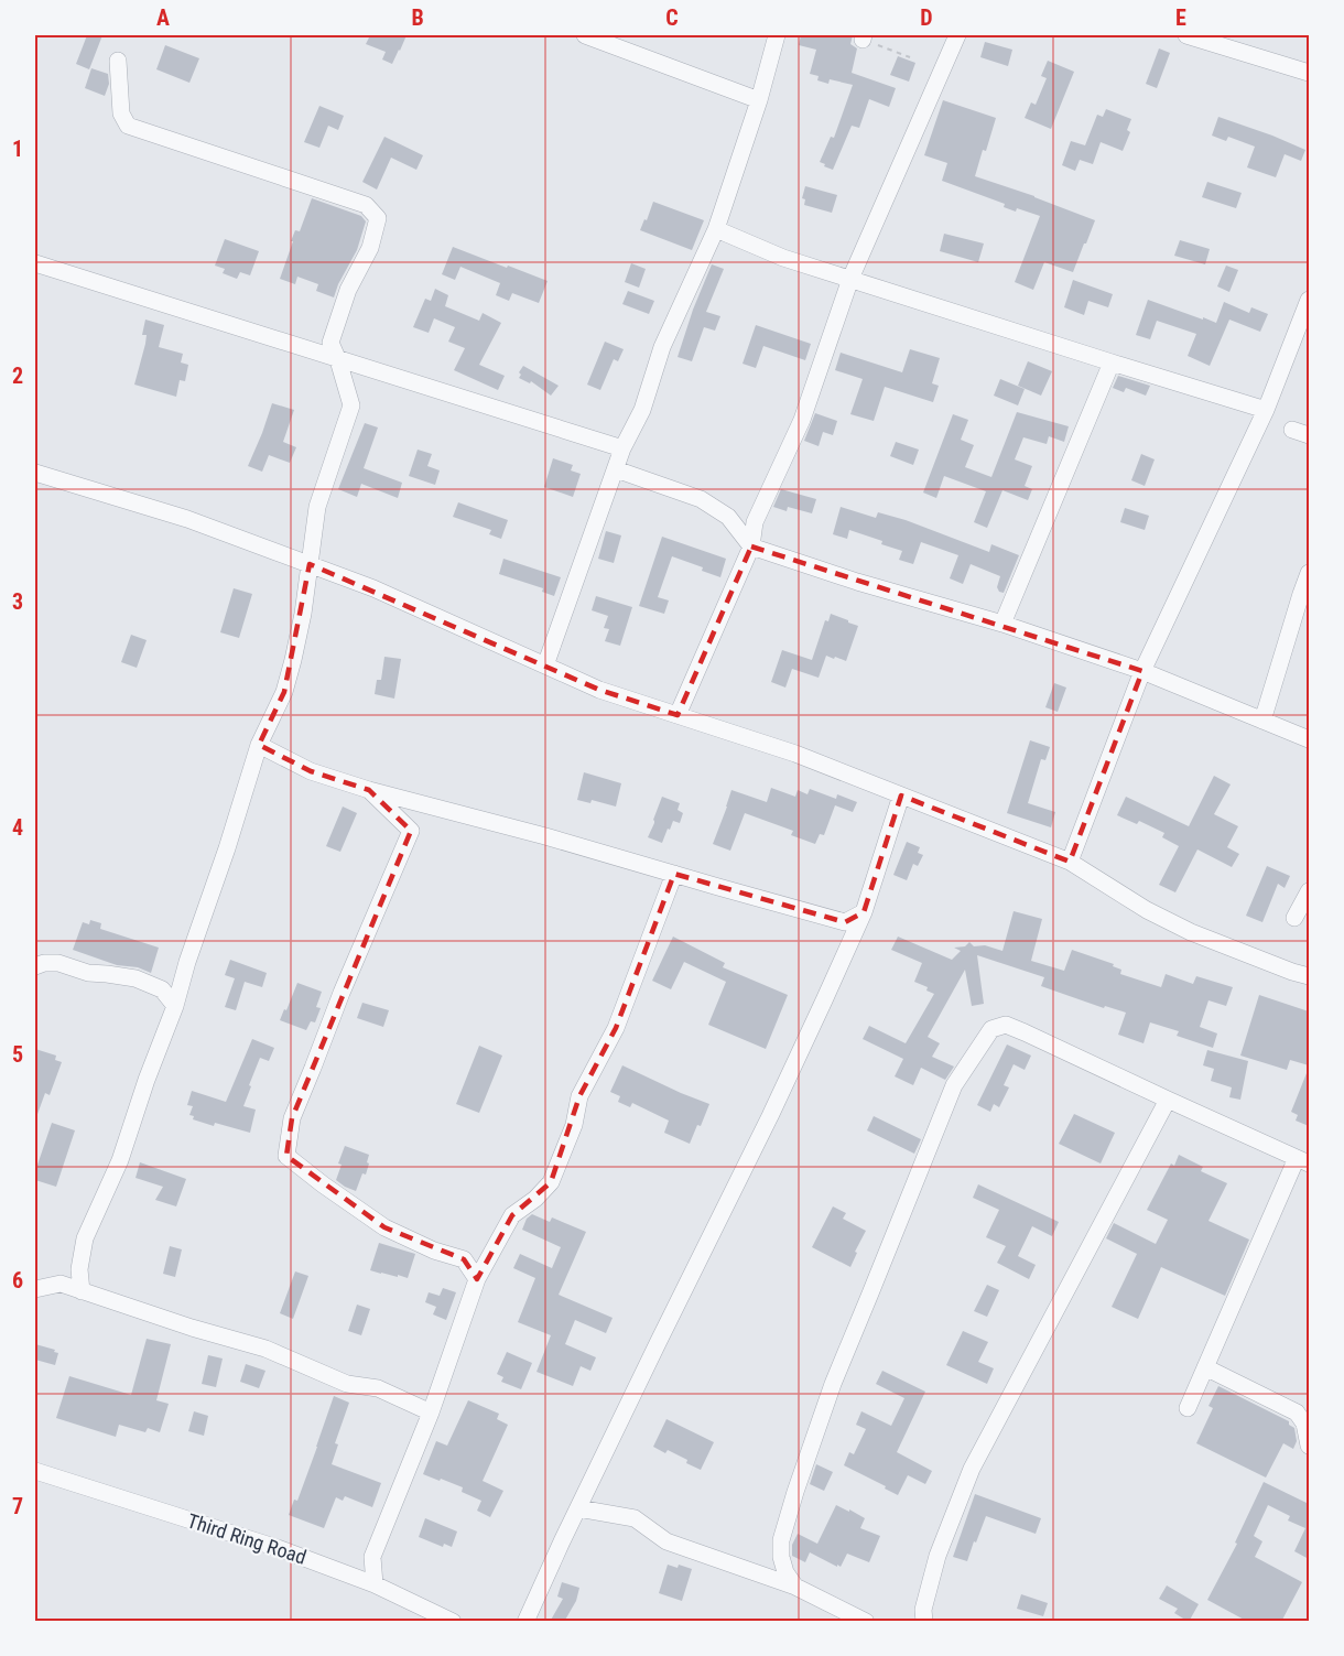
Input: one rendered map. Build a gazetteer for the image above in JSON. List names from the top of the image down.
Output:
{
  "streets": {
    "street": ["Third Ring Road"]
  },
  "grid": {
    "columns": [
      "A",
      "B",
      "C",
      "D",
      "E"
    ],
    "rows": [
      "1",
      "2",
      "3",
      "4",
      "5",
      "6",
      "7"
    ]
  }
}
